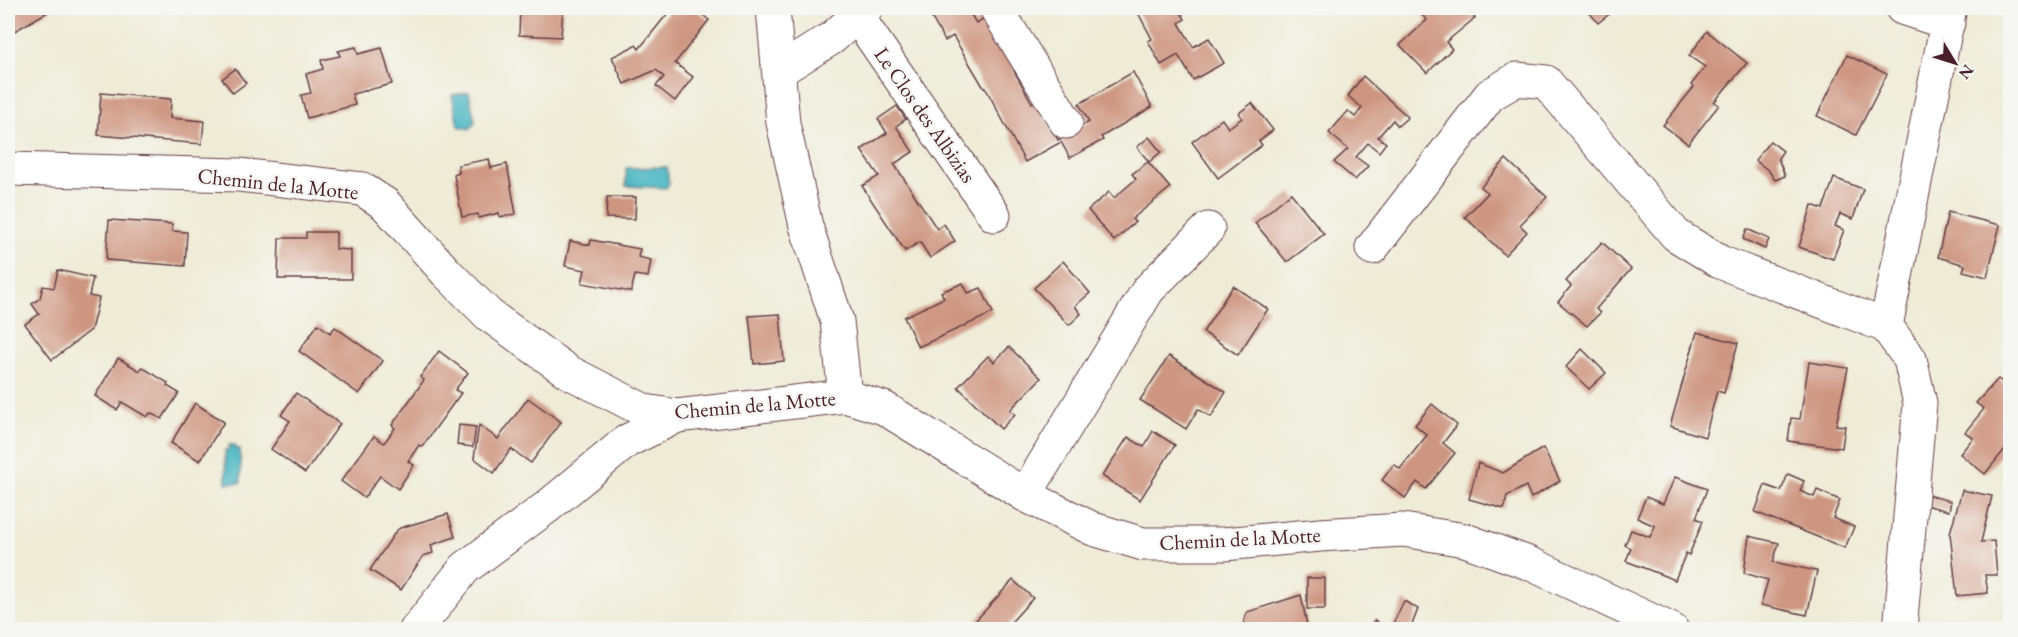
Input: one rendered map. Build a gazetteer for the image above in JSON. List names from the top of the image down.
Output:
{
  "streets": {
    "street": ["Le Clos des Albizias", "Chemin de la Motte"]
  },
  "north": "bottom right"
}
